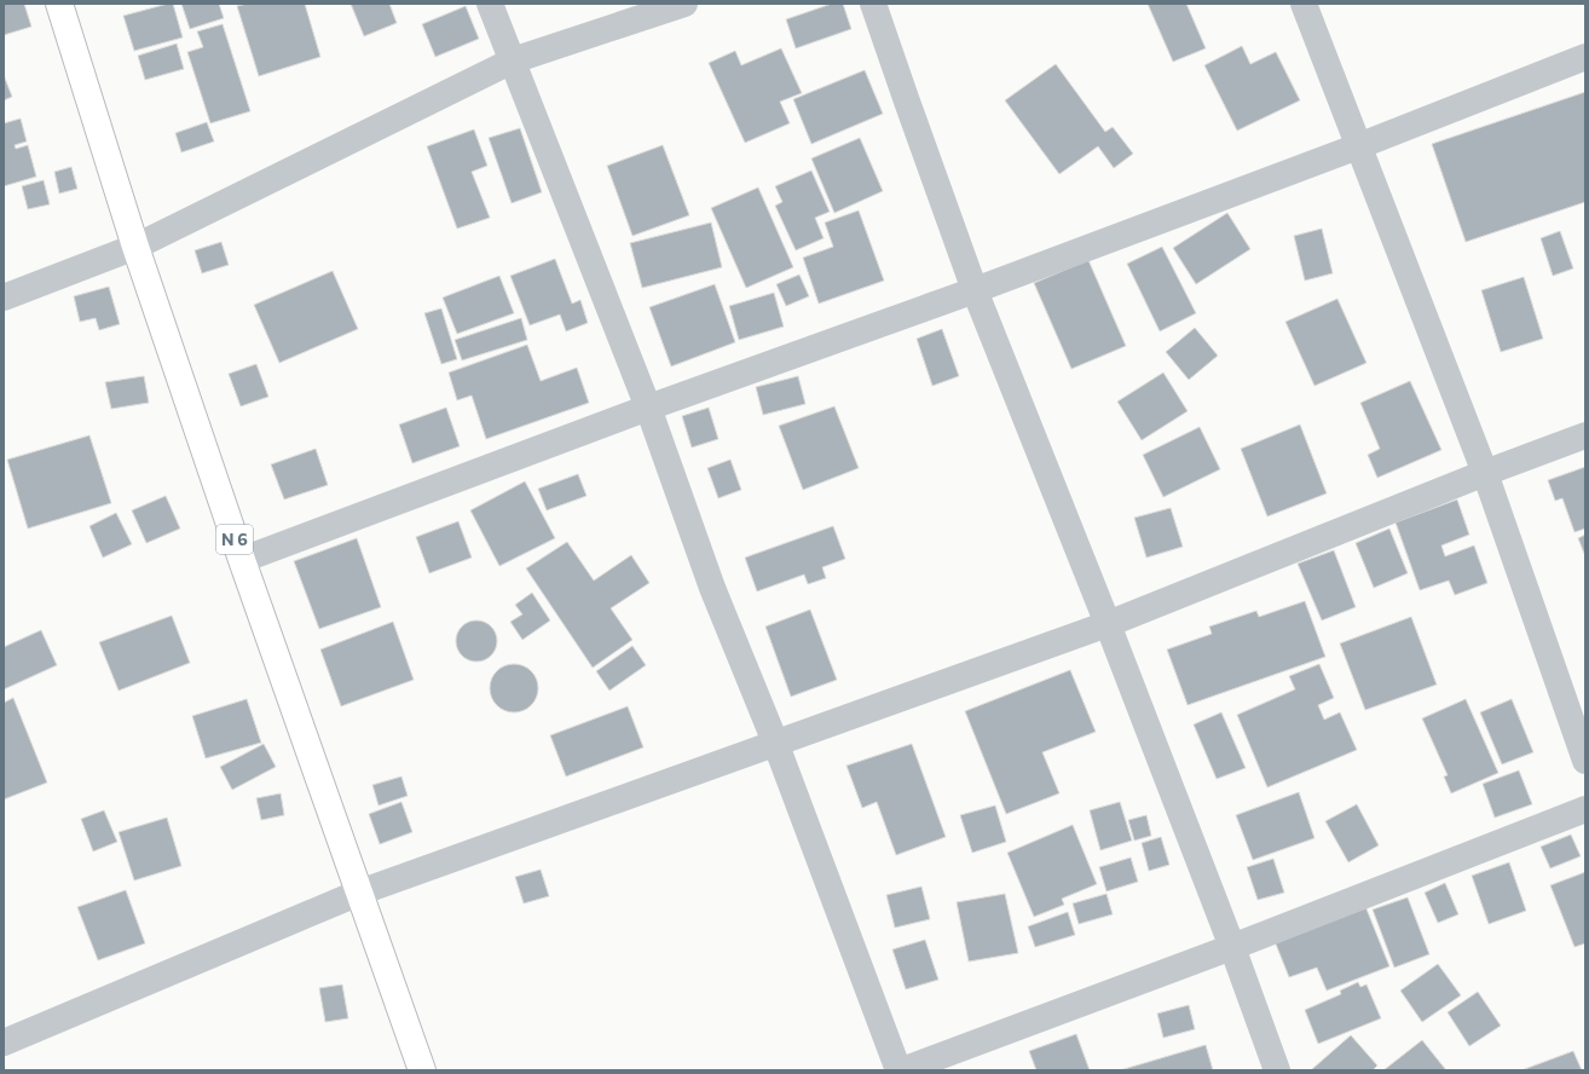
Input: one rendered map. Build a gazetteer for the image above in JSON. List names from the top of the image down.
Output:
{
  "streets": {
    "main road": ["N 6"]
  }
}
